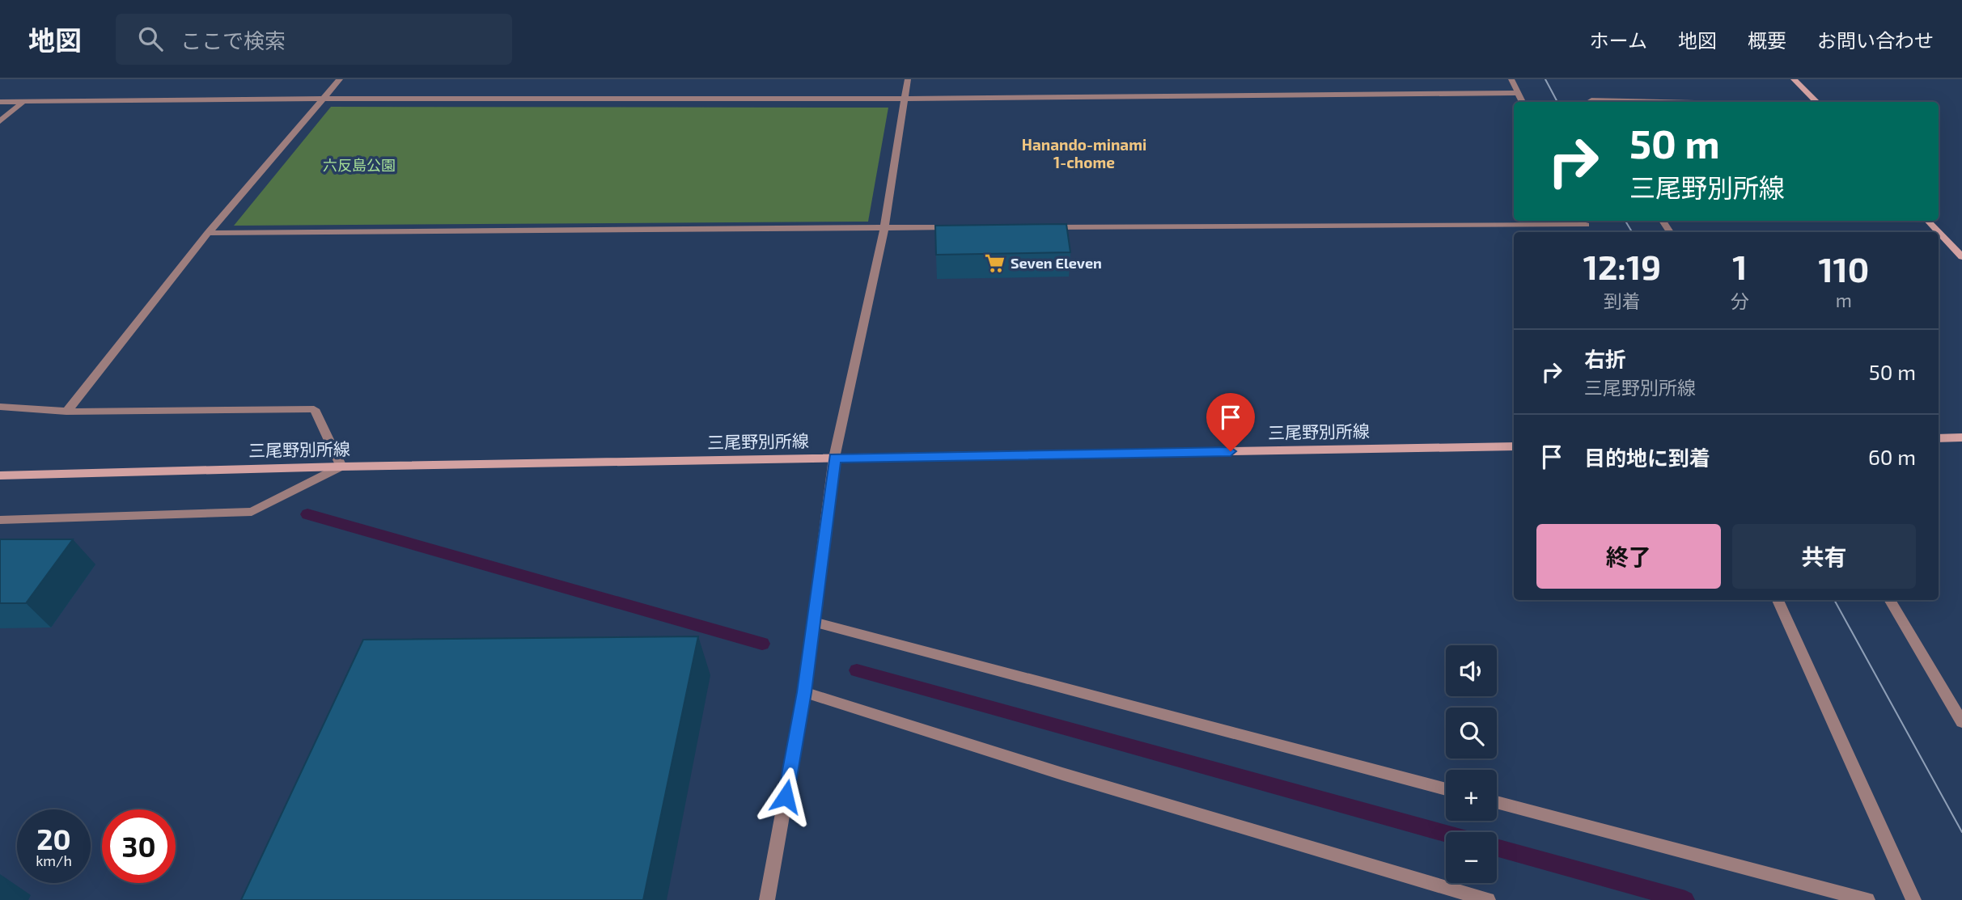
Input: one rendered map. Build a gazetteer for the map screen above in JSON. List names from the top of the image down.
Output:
{
  "streets": {
    "main road": ["三尾野別所線"]
  },
  "districts": ["Hanando-minami 1-chome"],
  "parks": ["六反島公園"],
  "places": {
    "supermarket": ["Seven Eleven"]
  },
  "page": {
    "header": "地図",
    "search": "ここで検索",
    "nav": [
      "ホーム",
      "地図",
      "概要",
      "お問い合わせ"
    ],
    "turn": ["50 m", "三尾野別所線"],
    "eta": [
      "12:19",
      "到着",
      "1",
      "分",
      "110",
      "m"
    ],
    "list": [
      {
        "name": "右折",
        "note": "三尾野別所線",
        "value": "50 m"
      },
      {
        "name": "目的地に到着",
        "value": "60 m"
      }
    ],
    "buttons": ["終了", "共有"],
    "map_buttons": ["+", "−"],
    "speed": "20 km/h",
    "limit": "30"
  }
}
